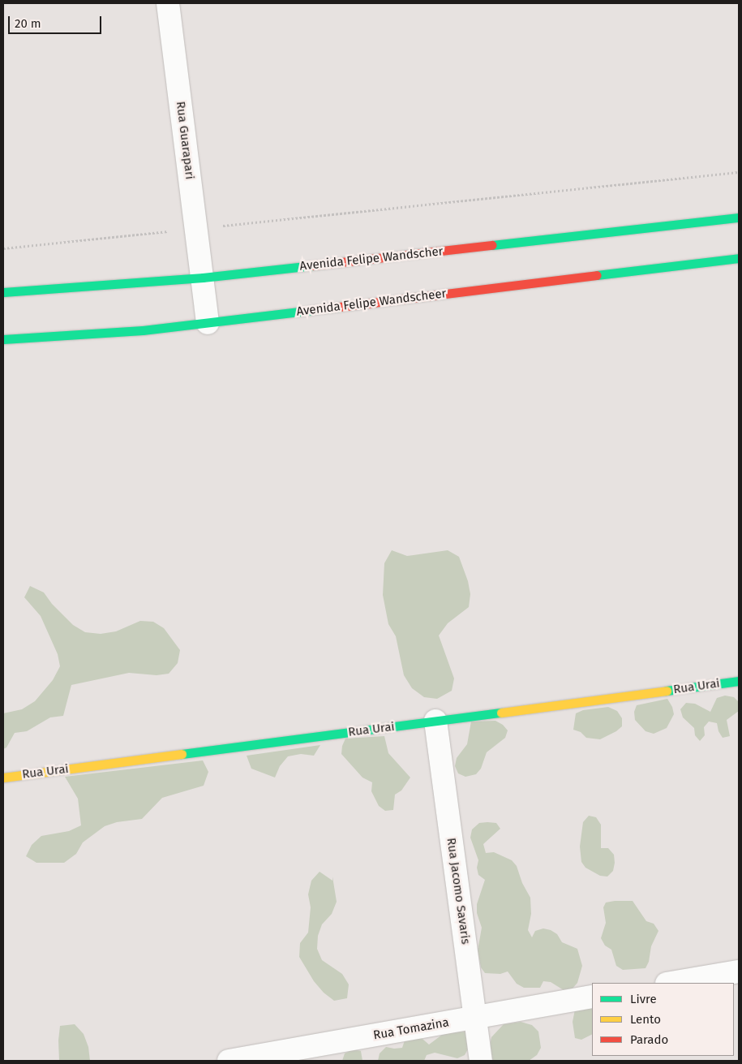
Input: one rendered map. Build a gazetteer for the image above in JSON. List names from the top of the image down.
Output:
{
  "streets": {
    "main road": ["Avenida Felipe Wandscher", "Avenida Felipe Wandscheer", "Rua Urai"],
    "street": ["Rua Guarapari", "Rua Jacomo Savaris", "Rua Tomazina"]
  },
  "crossings": [
    ["Rua Guarapari", "Avenida Felipe Wandscher"],
    ["Rua Guarapari", "Avenida Felipe Wandscheer"],
    ["Rua Urai", "Rua Jacomo Savaris"],
    ["Rua Jacomo Savaris", "Rua Tomazina"]
  ],
  "legend": ["Livre", "Lento", "Parado"],
  "scale_bar": "20 m"
}
